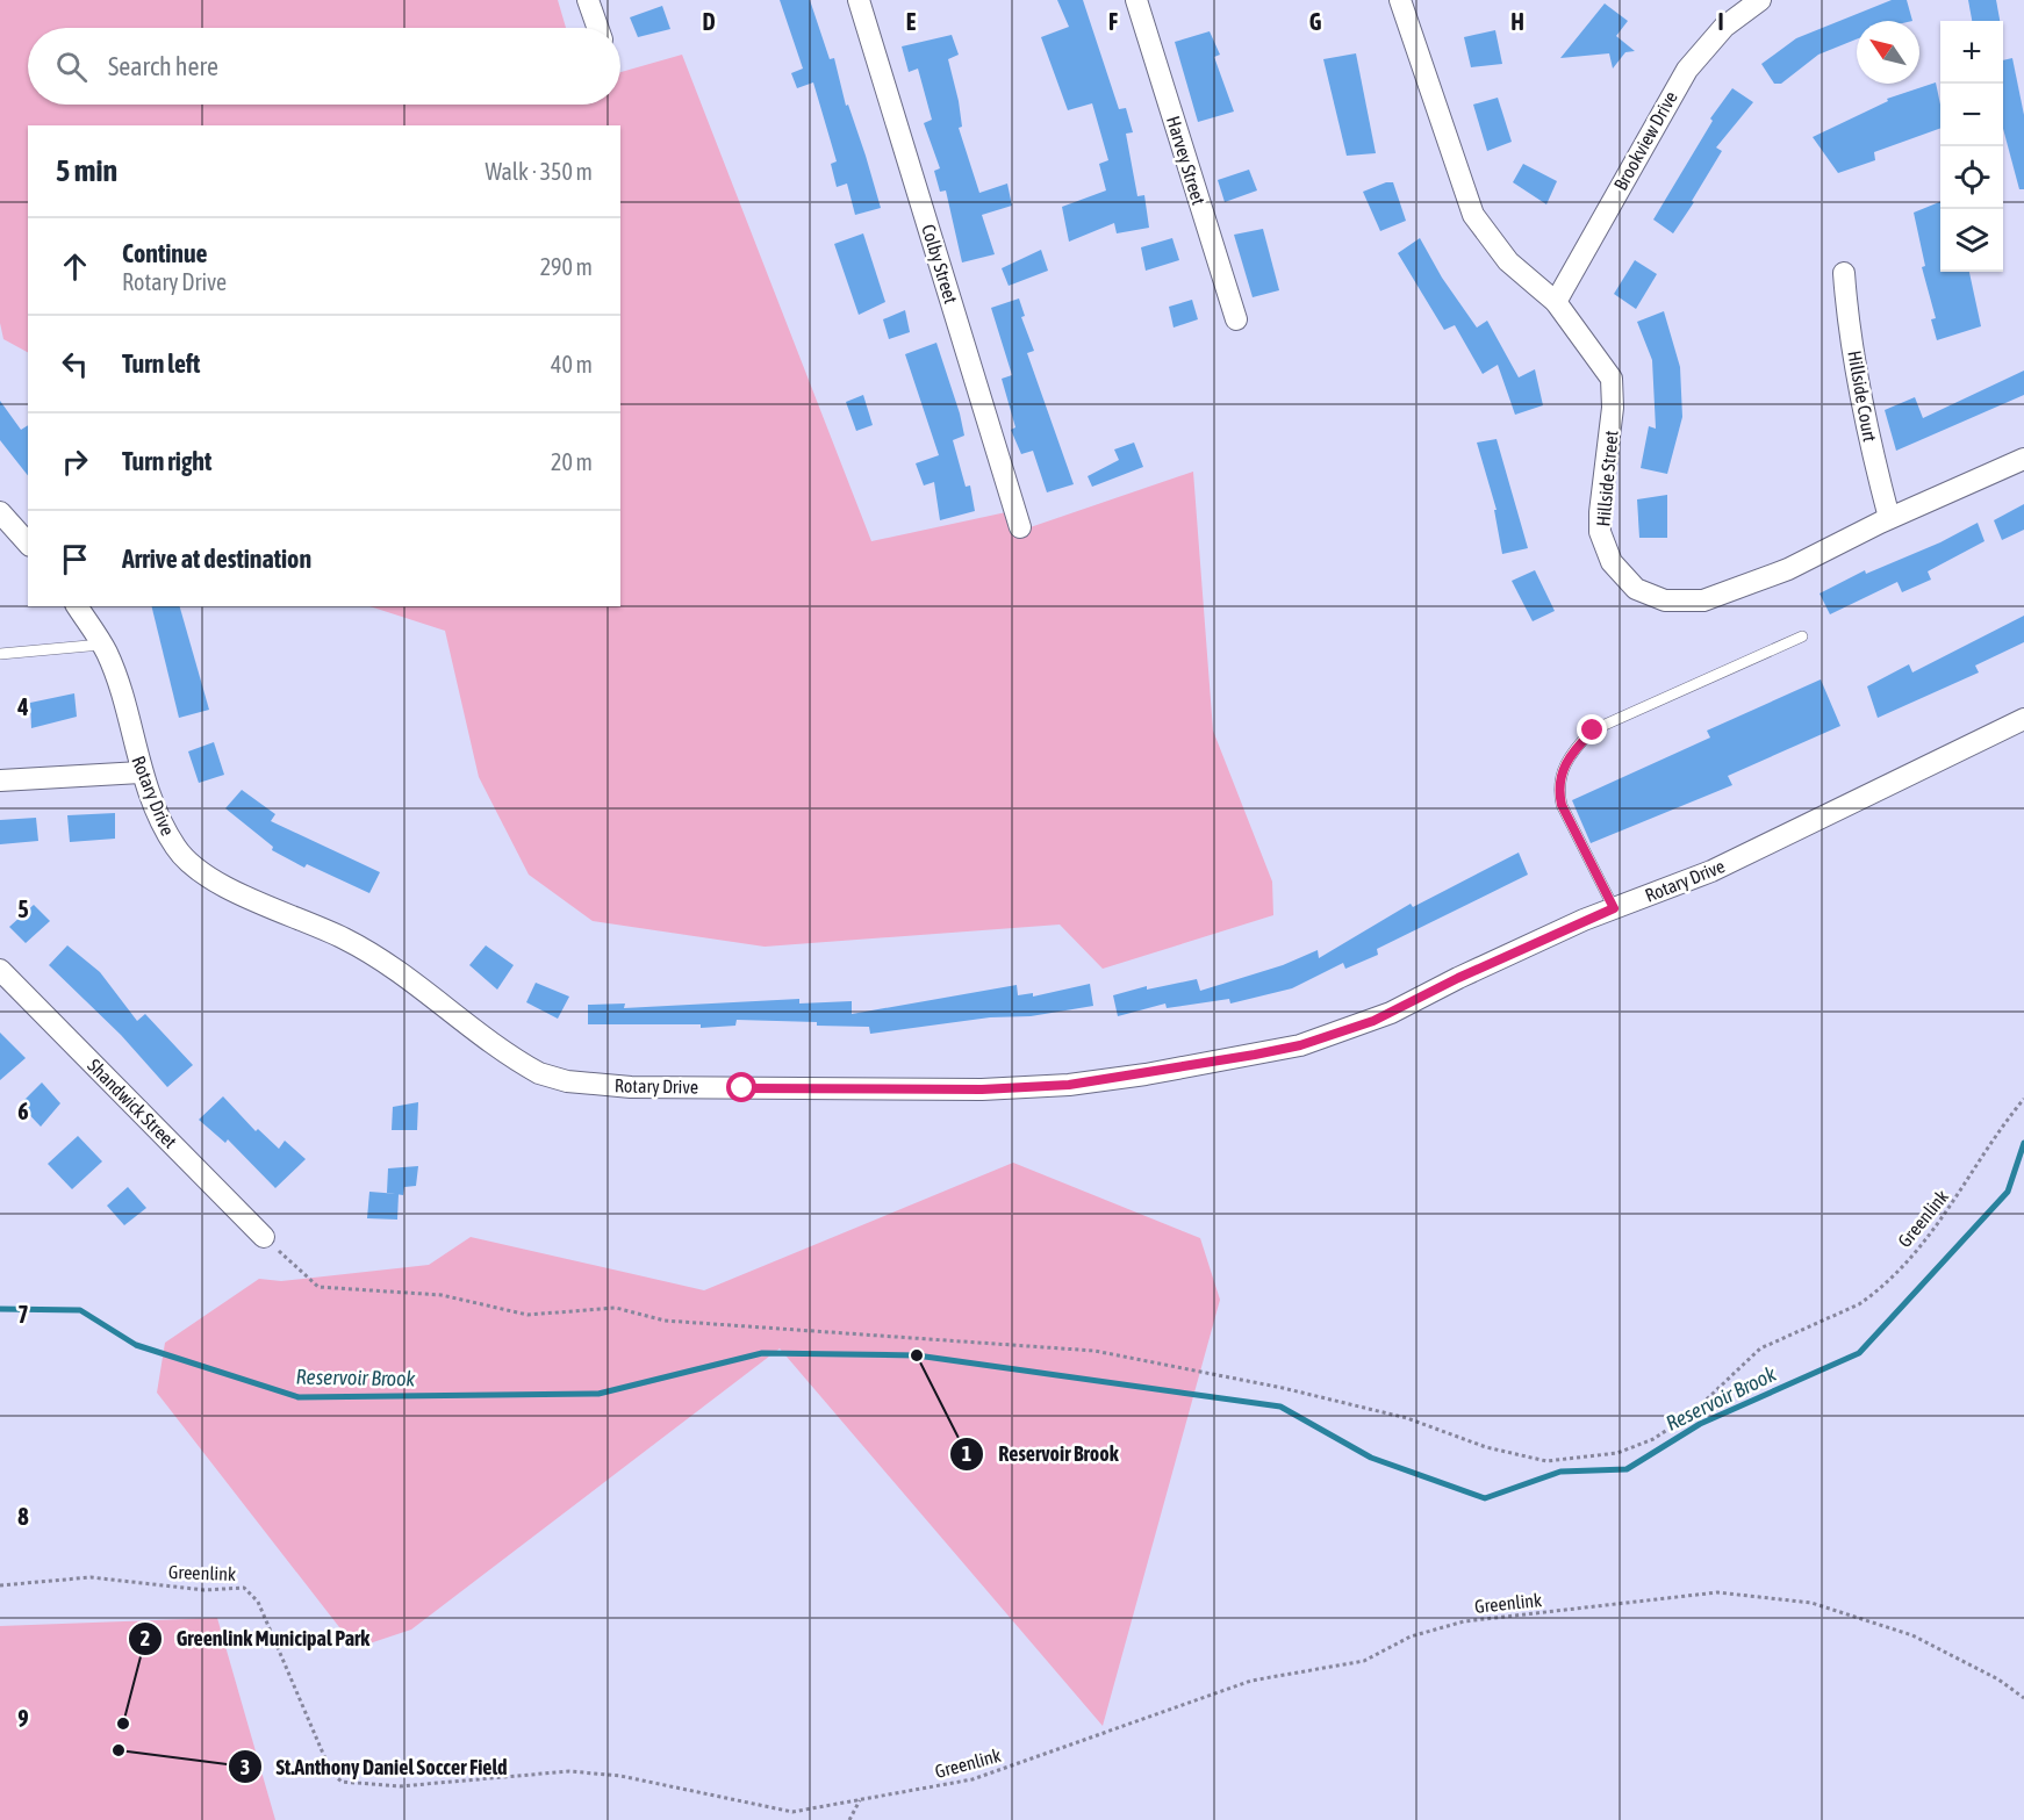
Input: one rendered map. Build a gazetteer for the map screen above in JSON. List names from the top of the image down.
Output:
{
  "streets": {
    "street": [
      "Brookview Drive",
      "Harvey Street",
      "Colby Street",
      "Hillside Court",
      "Hillside Street",
      "Rotary Drive",
      "Shandwick Street"
    ],
    "path": ["Greenlink"]
  },
  "crossings": [
    ["Brookview Drive", "Hillside Street"],
    ["Hillside Court", "Hillside Street"],
    ["Shandwick Street", "Greenlink"]
  ],
  "water": ["Reservoir Brook"],
  "places": ["Reservoir Brook", "Greenlink Municipal Park", "St.Anthony Daniel Soccer Field"],
  "north": "top left",
  "page": {
    "map_buttons": ["+", "−"],
    "search": "Search here",
    "heading": ["5 min", "Walk · 350 m"],
    "list": [
      ["Continue", "Rotary Drive", "290 m"],
      ["Turn left", "40 m"],
      ["Turn right", "20 m"],
      "Arrive at destination"
    ]
  },
  "grid": {
    "columns": [
      "D",
      "E",
      "F",
      "G",
      "H",
      "I"
    ],
    "rows": [
      "4",
      "5",
      "6",
      "7",
      "8",
      "9"
    ]
  }
}
